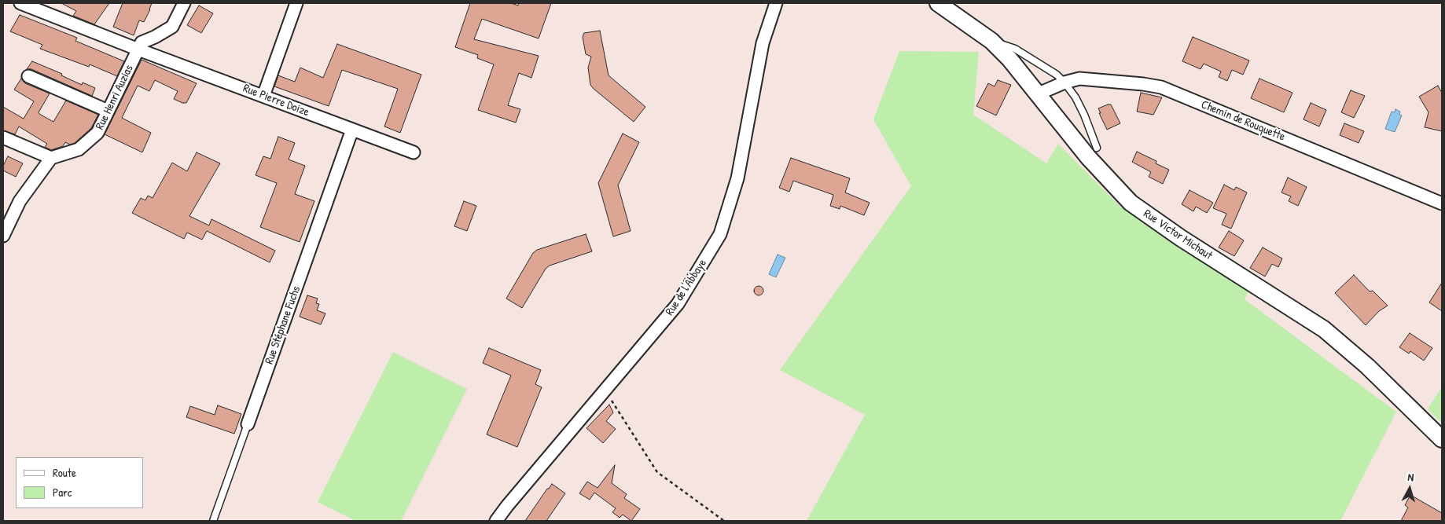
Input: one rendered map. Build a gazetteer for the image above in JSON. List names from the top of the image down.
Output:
{
  "streets": {
    "street": [
      "Rue Henri Auzias",
      "Rue Pierre Doize",
      "Chemin de Rouquette",
      "Rue Victor Michaut",
      "Rue de l'Abbaye",
      "Rue Stéphane Fuchs"
    ]
  },
  "crossings": [
    ["Rue Henri Auzias", "Rue Pierre Doize"],
    ["Rue Pierre Doize", "Rue Stéphane Fuchs"],
    ["Chemin de Rouquette", "Rue Victor Michaut"]
  ],
  "legend": ["Route", "Parc"],
  "north": "top"
}
